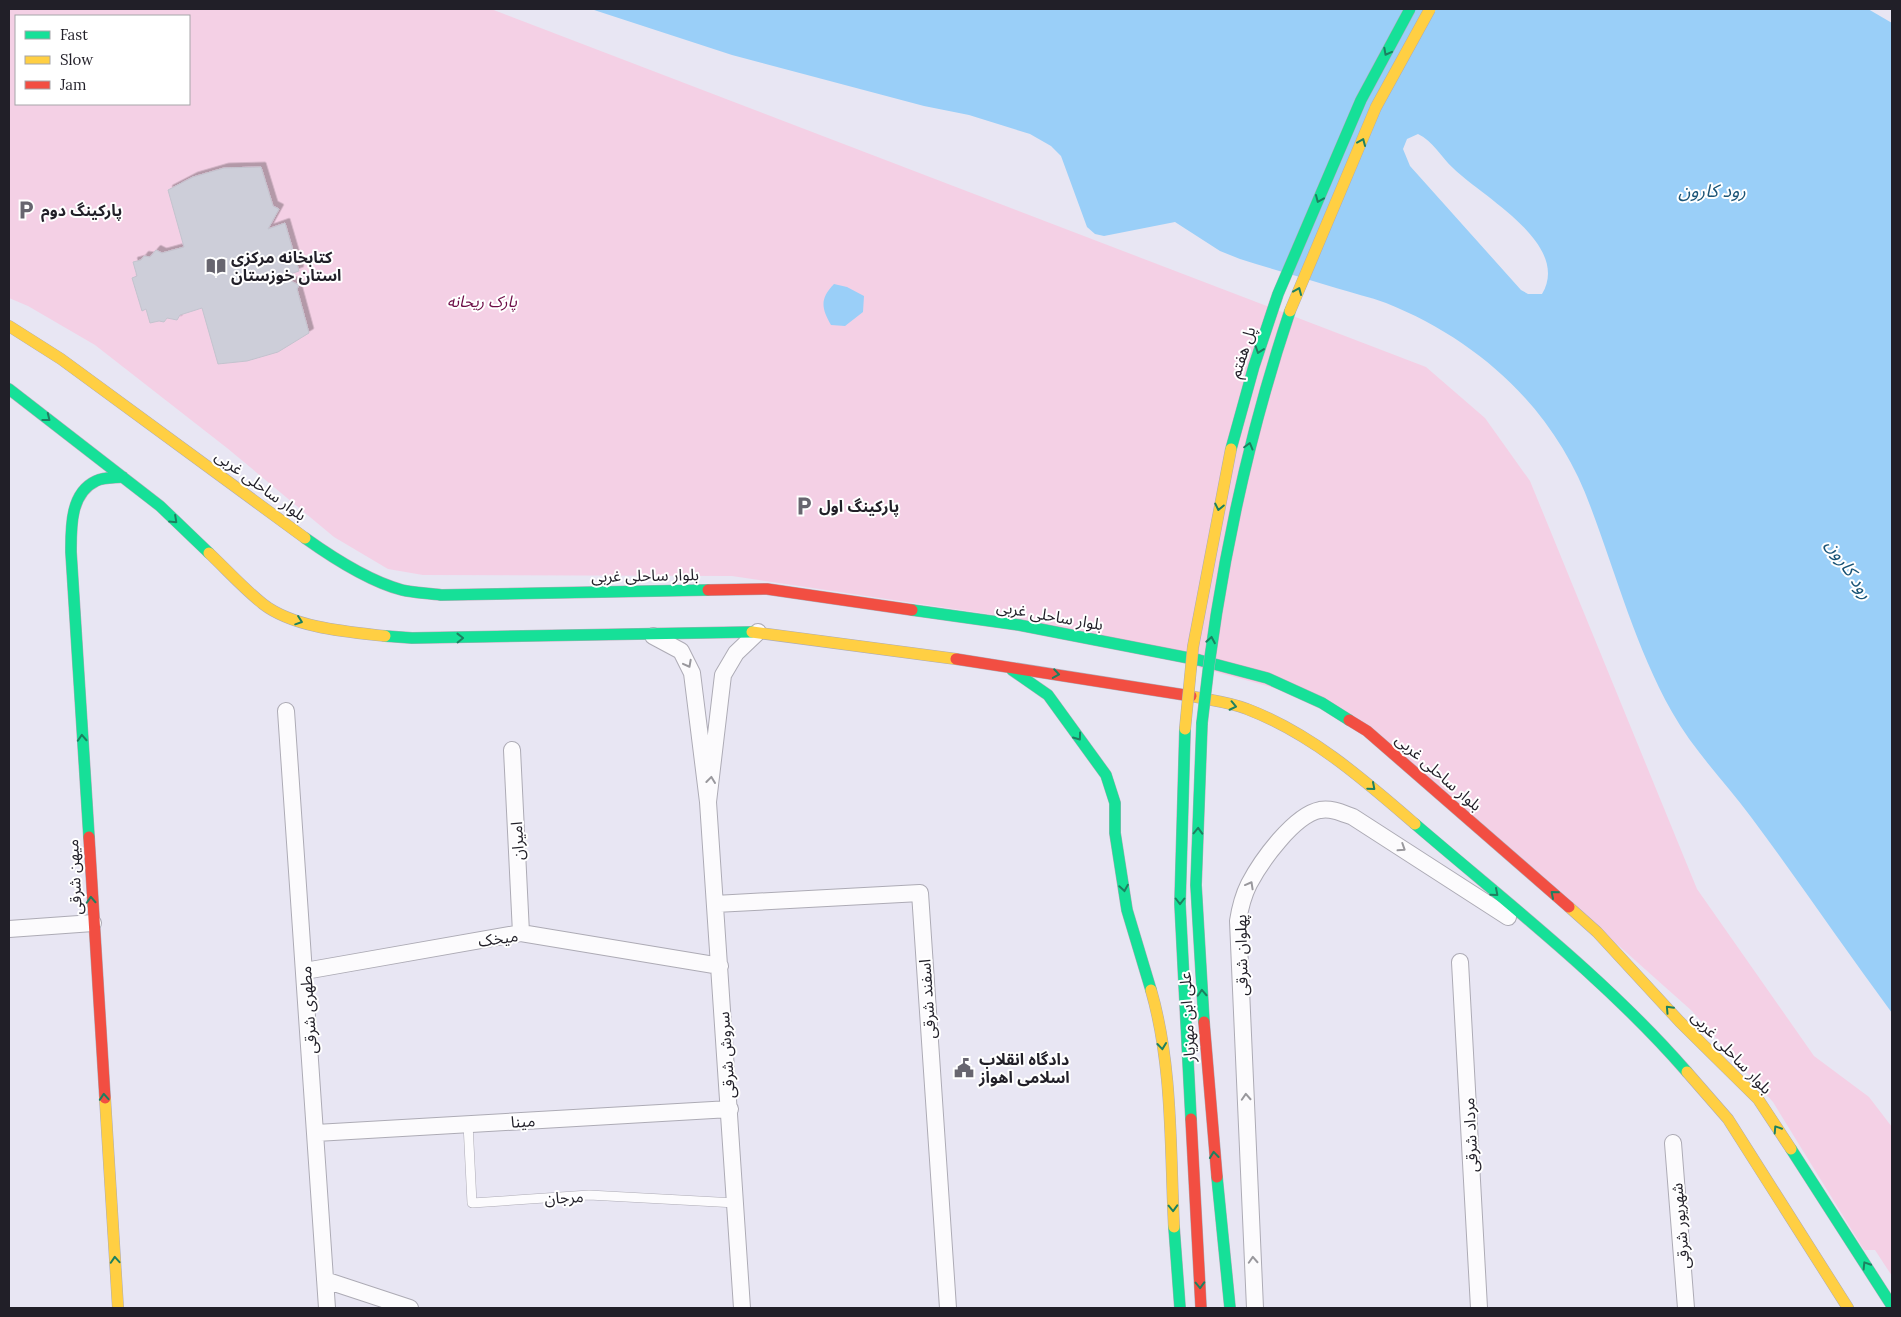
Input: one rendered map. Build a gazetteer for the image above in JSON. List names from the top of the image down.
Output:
{
  "streets": {
    "main road": [
      "پل هفتم",
      "بلوار ساحلی غربی",
      "میهن شرقی",
      "علی ابن مهزیار"
    ],
    "street": [
      "امیران",
      "میخک",
      "پهلوان شرقی",
      "اسفند شرقی",
      "مطهری شرقی",
      "سروش شرقی",
      "مینا",
      "مرداد شرقی",
      "شهریور شرقی"
    ],
    "lane": ["مرجان"]
  },
  "crossings": [
    ["پل هفتم", "علی ابن مهزیار"],
    ["امیران", "میخک"],
    ["میخک", "مطهری شرقی"],
    ["میخک", "سروش شرقی"],
    ["اسفند شرقی", "سروش شرقی"],
    ["مطهری شرقی", "مینا"],
    ["سروش شرقی", "مینا"],
    ["سروش شرقی", "مرجان"],
    ["مینا", "مرجان"]
  ],
  "one_way": ["میهن شرقی"],
  "water": ["رود کارون"],
  "parks": ["پارک ریحانه"],
  "places": {
    "parking": ["پارکینگ دوم", "پارکینگ اول"],
    "library": ["کتابخانه مرکزی استان خوزستان"],
    "public building": ["دادگاه انقلاب اسلامی اهواز"]
  },
  "legend": ["Fast", "Slow", "Jam"]
}
